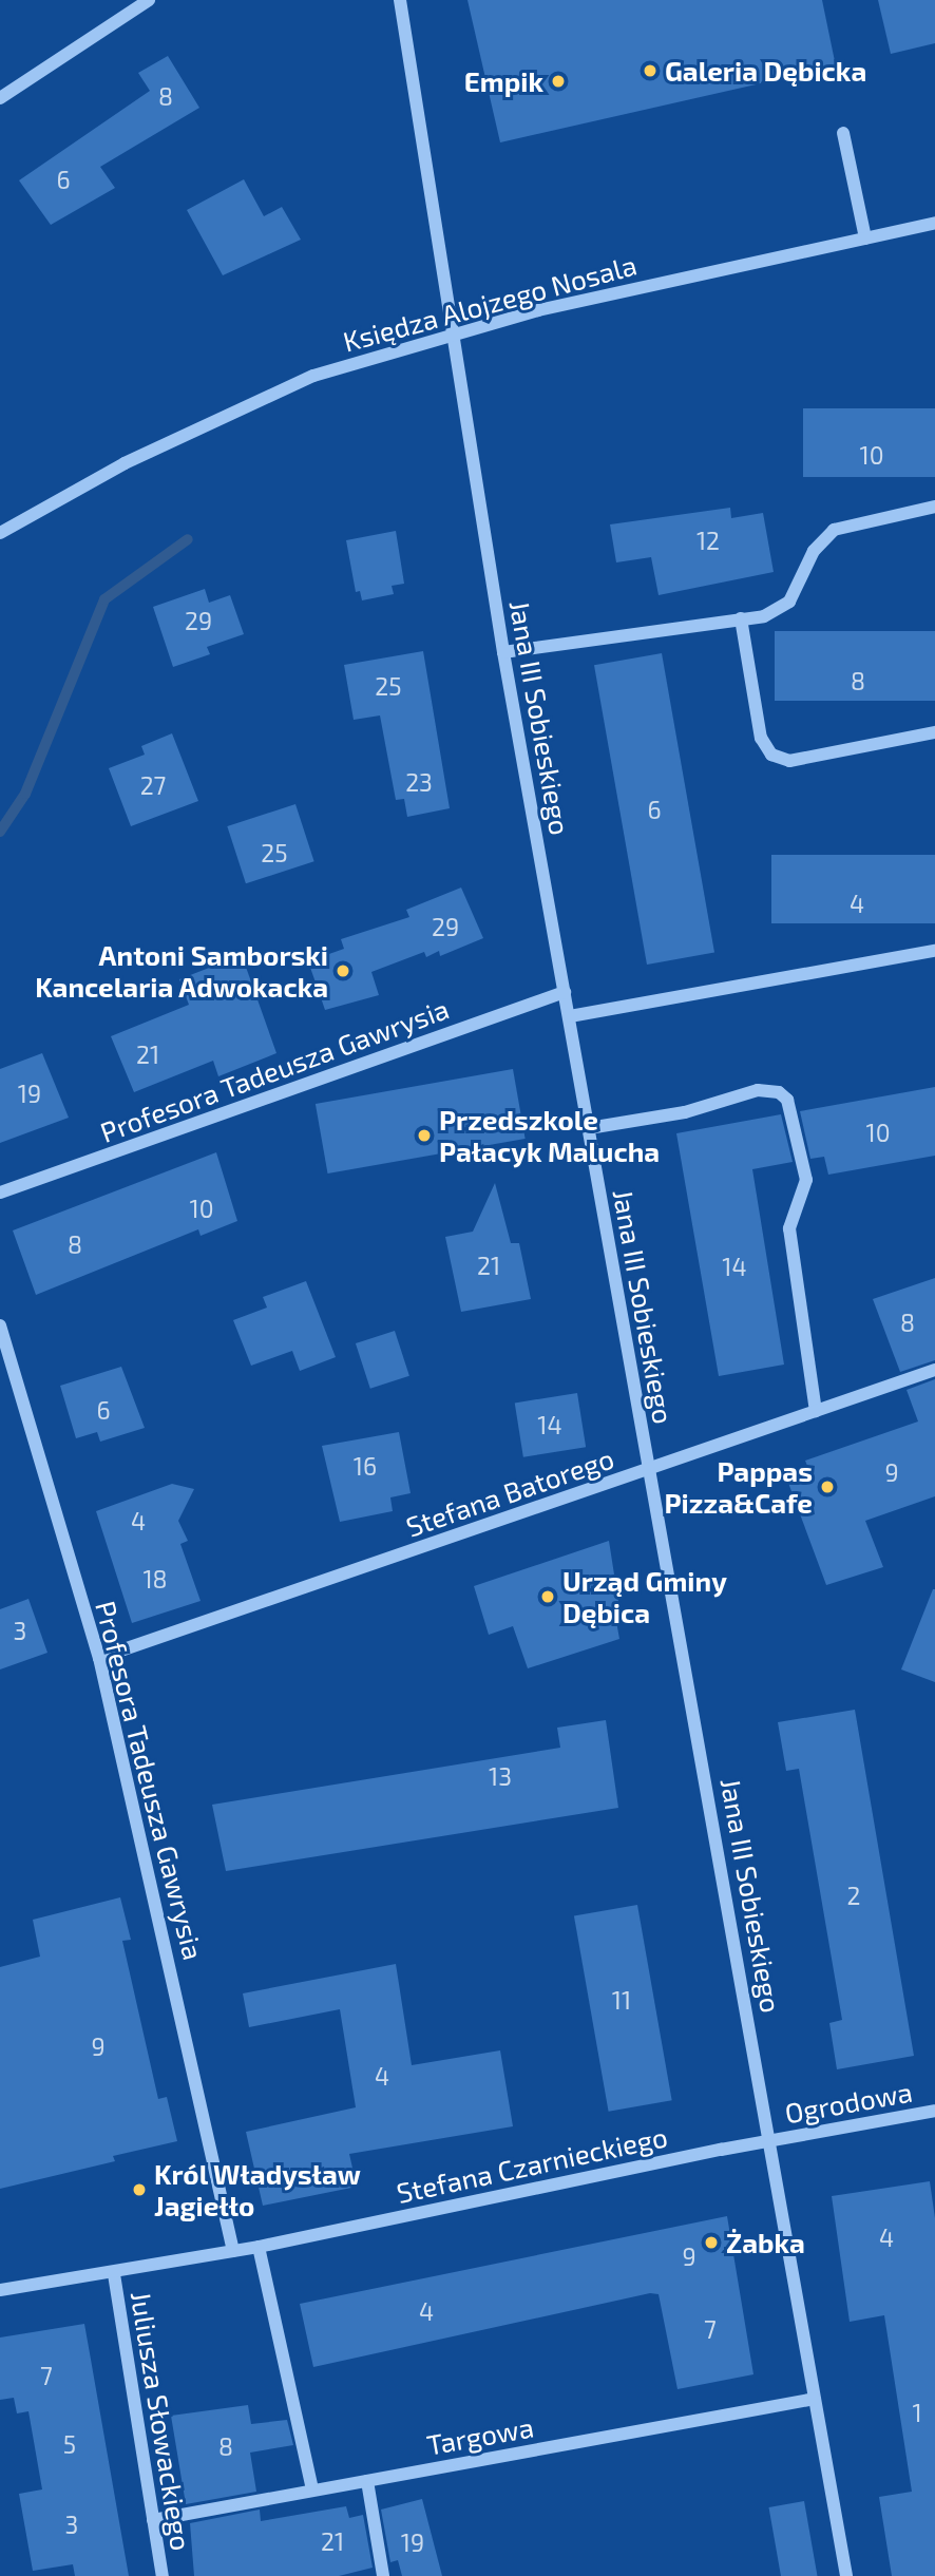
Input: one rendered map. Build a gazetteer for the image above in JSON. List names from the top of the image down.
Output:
{
  "streets": {
    "street": [
      "Księdza Alojzego Nosala",
      "Jana III Sobieskiego",
      "Profesora Tadeusza Gawrysia",
      "Stefana Batorego",
      "Ogrodowa",
      "Stefana Czarnieckiego",
      "Juliusza Słowackiego",
      "Targowa"
    ]
  },
  "crossings": [
    ["Księdza Alojzego Nosala", "Jana III Sobieskiego"],
    ["Jana III Sobieskiego", "Profesora Tadeusza Gawrysia"],
    ["Jana III Sobieskiego", "Stefana Batorego"],
    ["Jana III Sobieskiego", "Ogrodowa"],
    ["Jana III Sobieskiego", "Stefana Czarnieckiego"],
    ["Jana III Sobieskiego", "Targowa"],
    ["Profesora Tadeusza Gawrysia", "Stefana Batorego"],
    ["Profesora Tadeusza Gawrysia", "Stefana Czarnieckiego"],
    ["Ogrodowa", "Stefana Czarnieckiego"],
    ["Stefana Czarnieckiego", "Juliusza Słowackiego"],
    ["Juliusza Słowackiego", "Targowa"]
  ],
  "places": [
    "Galeria Dębicka",
    "Empik",
    "Antoni Samborski Kancelaria Adwokacka",
    "Przedszkole Pałacyk Malucha",
    "Pappas Pizza&Cafe",
    "Urząd Gminy Dębica",
    "Król Władysław Jagiełło",
    "Żabka"
  ],
  "house_numbers": [
    "8",
    "6",
    "10",
    "12",
    "29",
    "8",
    "25",
    "23",
    "27",
    "6",
    "25",
    "4",
    "29",
    "21",
    "19",
    "10",
    "10",
    "8",
    "21",
    "14",
    "8",
    "6",
    "14",
    "16",
    "9",
    "4",
    "18",
    "3",
    "13",
    "2",
    "11",
    "9",
    "4",
    "4",
    "9",
    "4",
    "7",
    "7",
    "1",
    "5",
    "8",
    "3",
    "21",
    "19"
  ]
}
